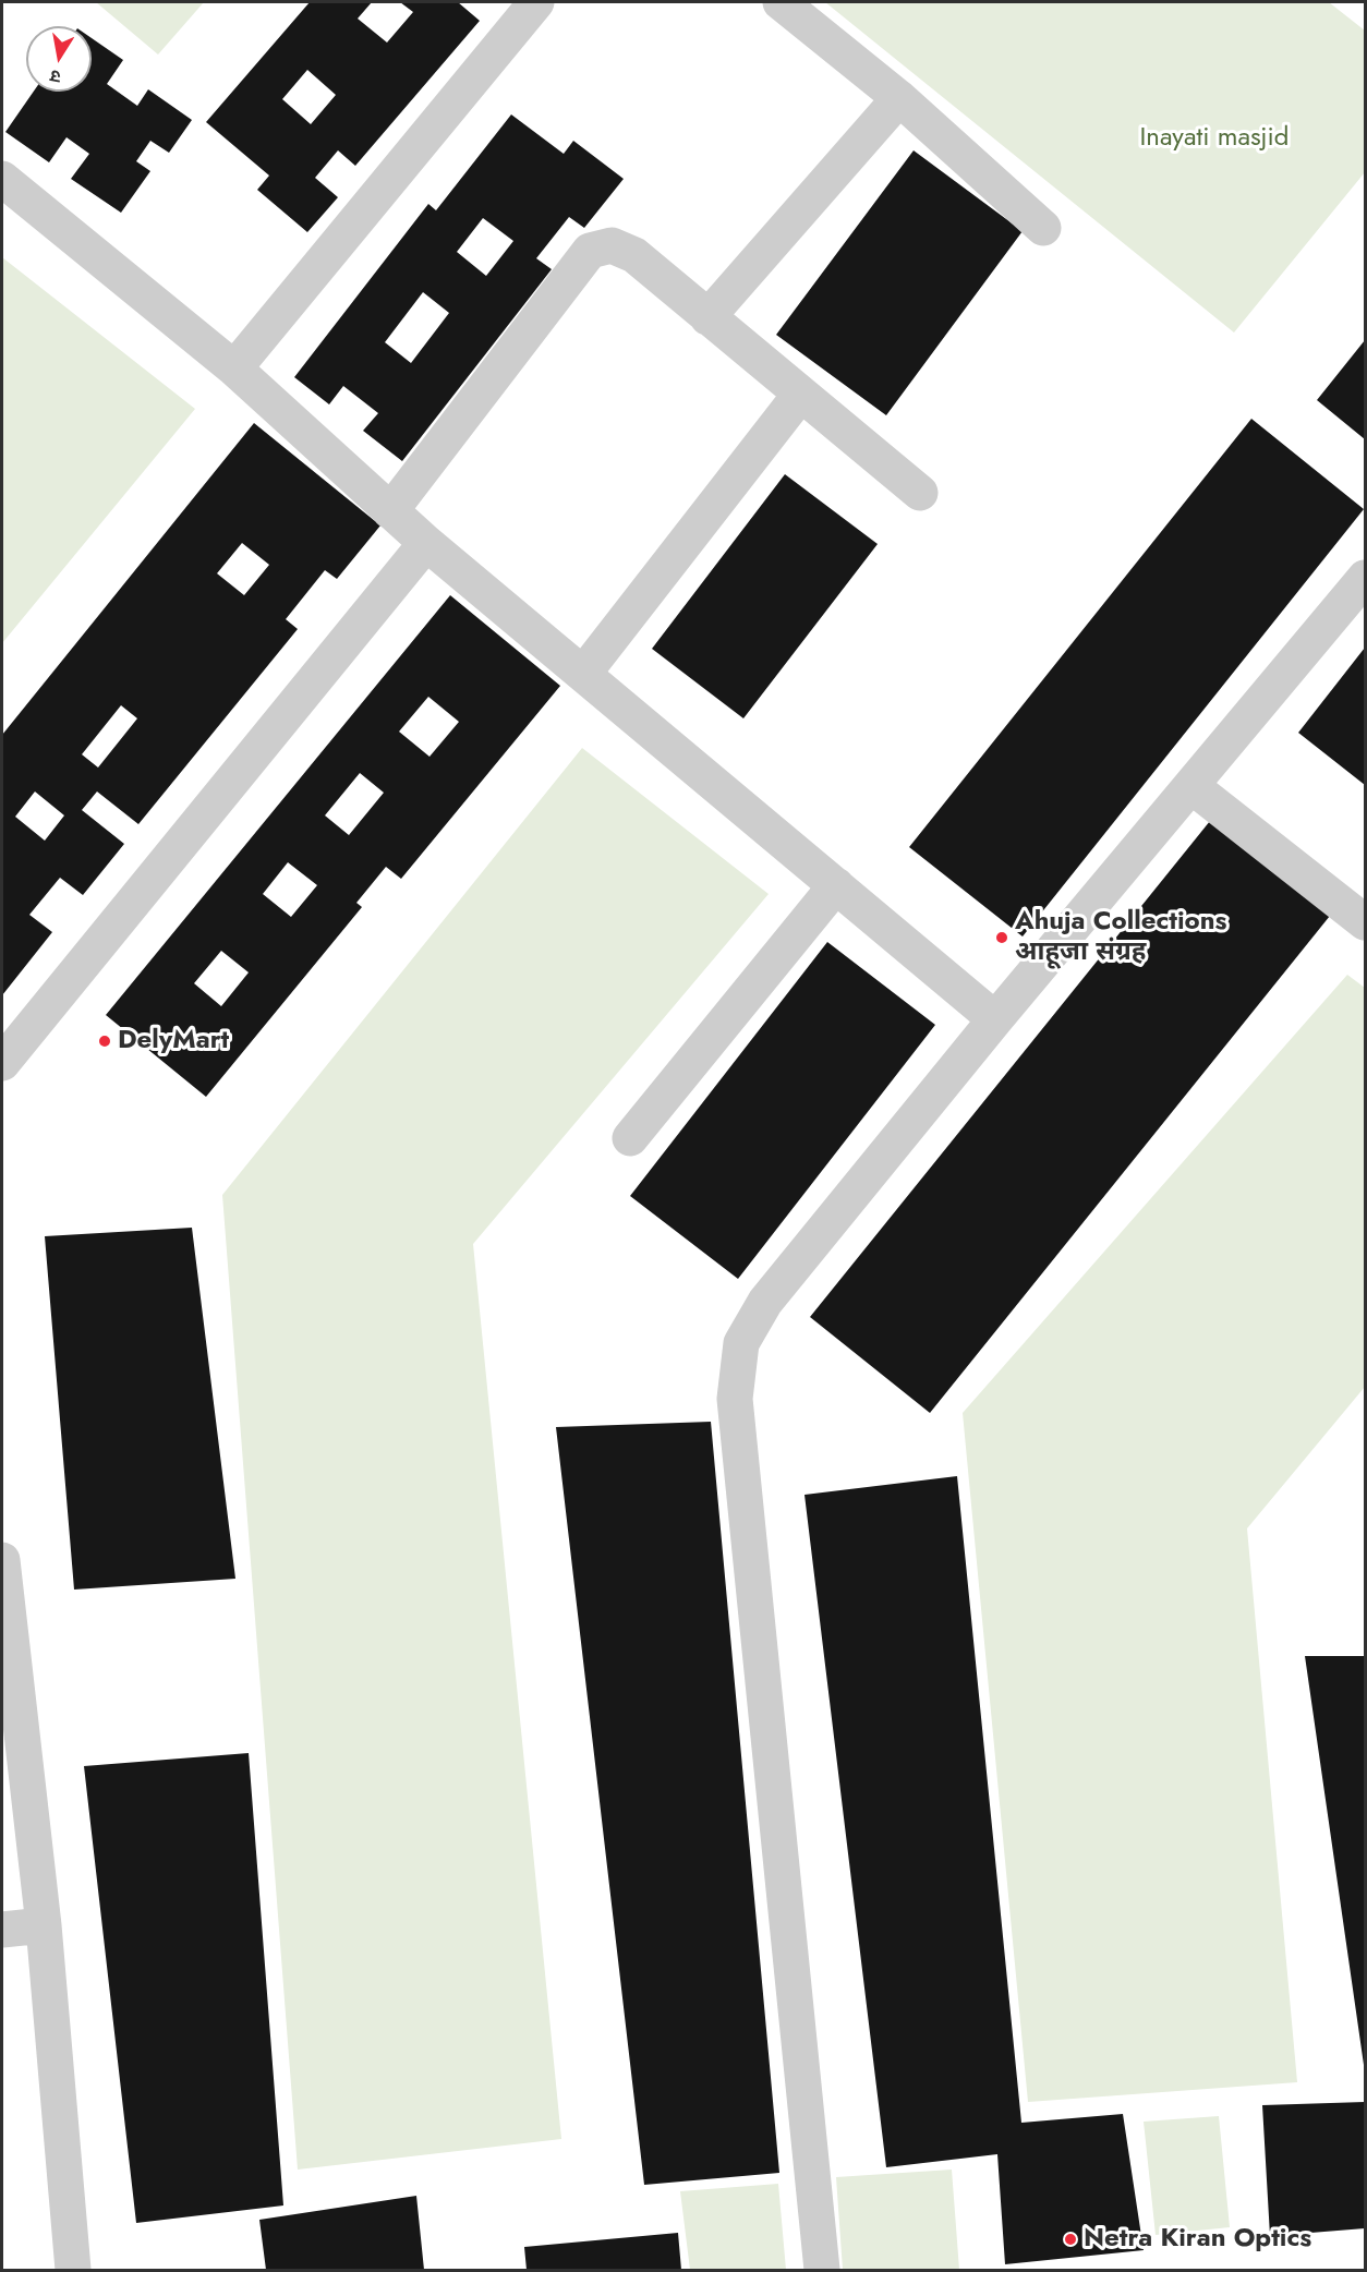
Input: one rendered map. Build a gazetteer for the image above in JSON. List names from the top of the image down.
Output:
{
  "parks": ["Inayati masjid"],
  "places": ["Ahuja Collections आहूजा संग्रह", "DelyMart", "Netra Kiran Optics"],
  "north": "bottom"
}
